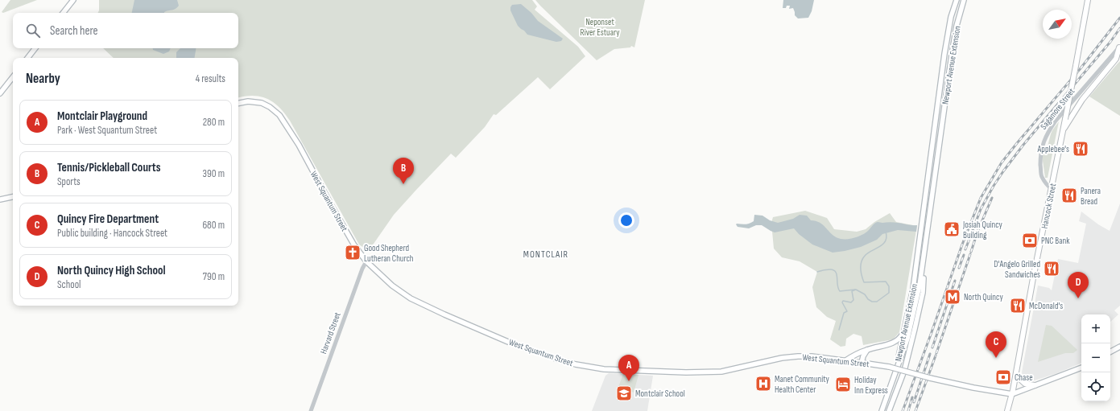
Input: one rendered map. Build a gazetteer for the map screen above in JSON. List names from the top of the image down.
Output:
{
  "streets": {
    "main road": ["Newport Avenue Extension", "West Squantum Street", "Hancock Street"],
    "street": ["Sagamore Street", "Harvard Street"]
  },
  "crossings": [
    ["Sagamore Street", "Hancock Street"],
    ["West Squantum Street", "Hancock Street"],
    ["West Squantum Street", "Harvard Street"]
  ],
  "districts": ["MONTCLAIR"],
  "parks": ["Neponset River Estuary"],
  "places": {
    "restaurant": [
      "Applebee's",
      "Panera Bread",
      "D'Angelo Grilled Sandwiches",
      "McDonald's"
    ],
    "public building": ["Josiah Quincy Building"],
    "bank": ["PNC Bank", "Chase"],
    "church": ["Good Shepherd Lutheran Church"],
    "metro station": ["North Quincy"],
    "hospital": ["Manet Community Health Center"],
    "hotel": ["Holiday Inn Express"],
    "school or university": ["Montclair School"]
  },
  "north": "top right",
  "page": {
    "search": "Search here",
    "heading": ["Nearby", "4 results"],
    "list": [
      {
        "mark": "A",
        "name": "Montclair Playground",
        "note": "Park · West Squantum Street",
        "value": "280 m"
      },
      {
        "mark": "B",
        "name": "Tennis/Pickleball Courts",
        "note": "Sports",
        "value": "390 m"
      },
      {
        "mark": "C",
        "name": "Quincy Fire Department",
        "note": "Public building · Hancock Street",
        "value": "680 m"
      },
      {
        "mark": "D",
        "name": "North Quincy High School",
        "note": "School",
        "value": "790 m"
      }
    ],
    "pins": [
      "B",
      "D",
      "C",
      "A"
    ],
    "map_buttons": ["+", "−"]
  }
}
